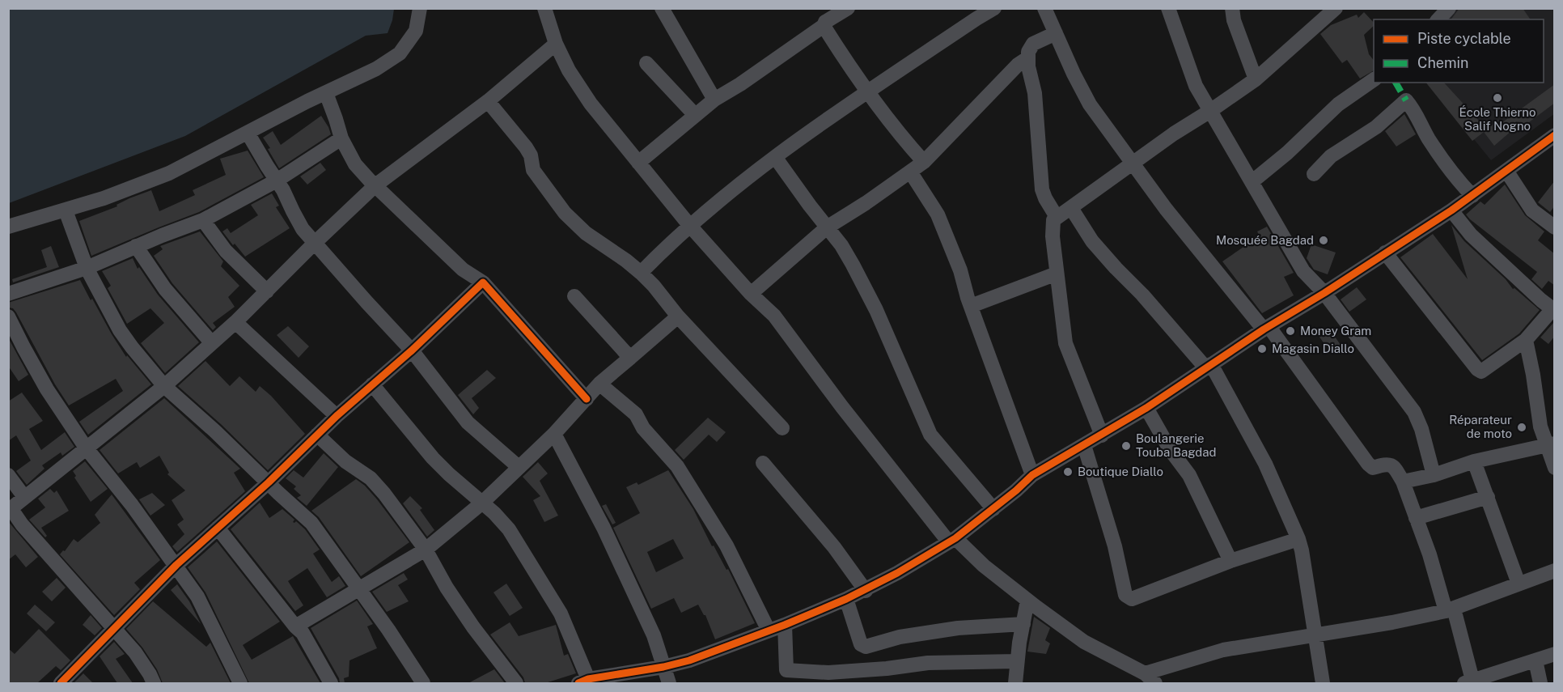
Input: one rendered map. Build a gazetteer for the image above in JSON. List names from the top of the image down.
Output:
{
  "places": [
    "École Thierno Salif Nogno",
    "Mosquée Bagdad",
    "Money Gram",
    "Magasin Diallo",
    "Réparateur de moto",
    "Boulangerie Touba Bagdad",
    "Boutique Diallo"
  ],
  "legend": ["Piste cyclable", "Chemin"]
}
